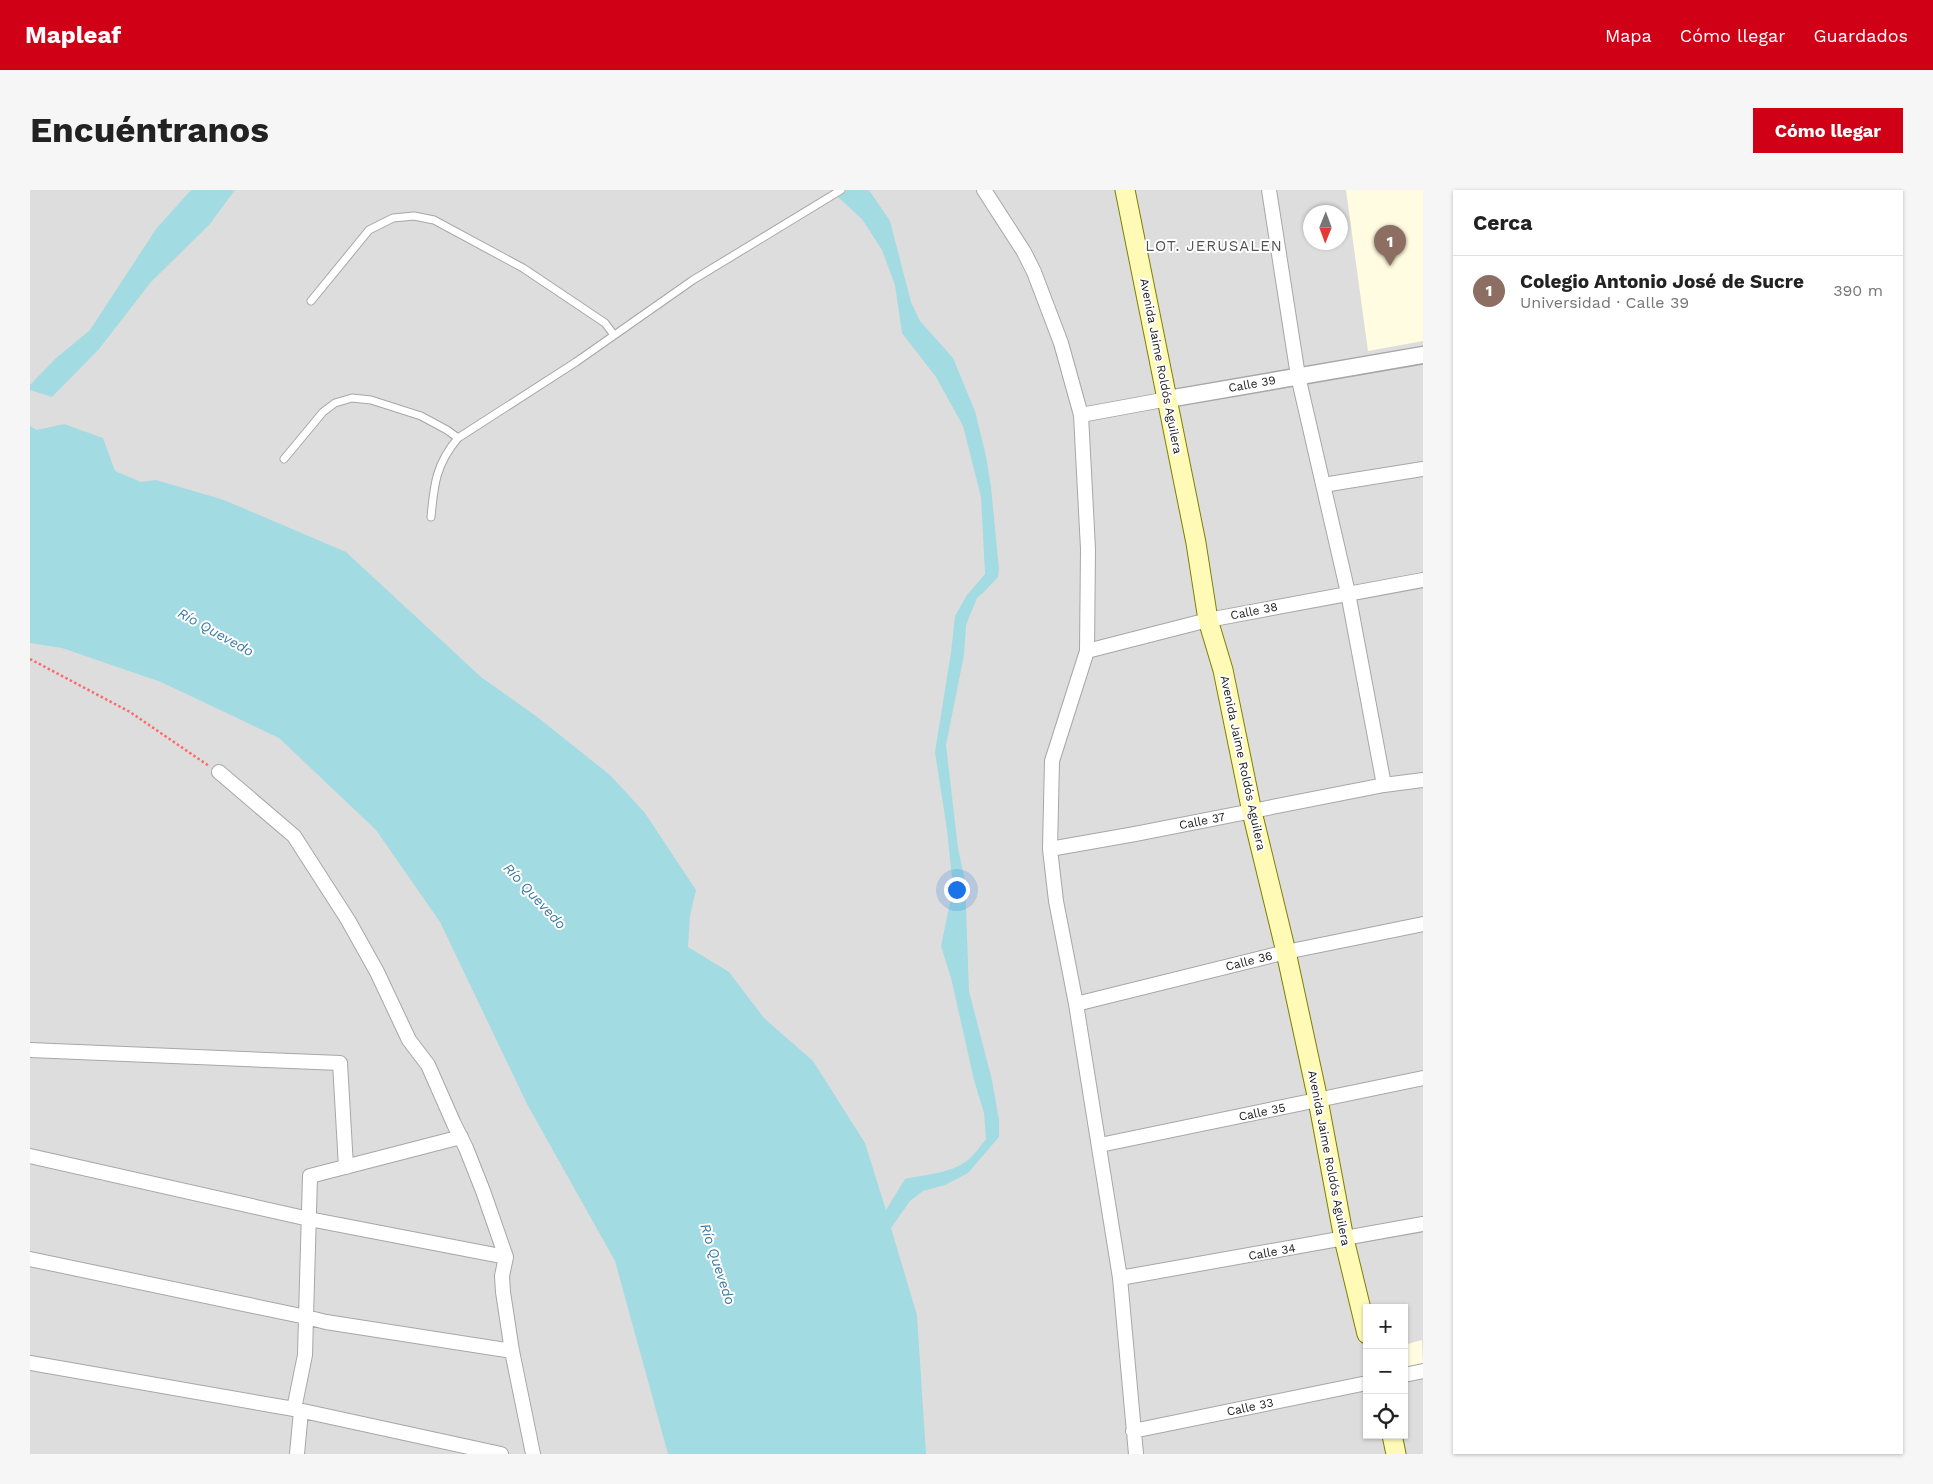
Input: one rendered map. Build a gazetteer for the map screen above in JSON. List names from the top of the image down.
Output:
{
  "streets": {
    "main road": ["Avenida Jaime Roldós Aguilera"],
    "street": [
      "Calle 39",
      "Calle 38",
      "Calle 37",
      "Calle 36",
      "Calle 35",
      "Calle 34",
      "Calle 33"
    ]
  },
  "crossings": [
    ["Avenida Jaime Roldós Aguilera", "Calle 39"],
    ["Avenida Jaime Roldós Aguilera", "Calle 38"],
    ["Avenida Jaime Roldós Aguilera", "Calle 37"],
    ["Avenida Jaime Roldós Aguilera", "Calle 36"],
    ["Avenida Jaime Roldós Aguilera", "Calle 35"],
    ["Avenida Jaime Roldós Aguilera", "Calle 34"]
  ],
  "districts": ["LOT. JERUSALEN"],
  "water": ["Río Quevedo"],
  "north": "bottom",
  "page": {
    "header": "Mapleaf",
    "nav": ["Mapa", "Cómo llegar", "Guardados"],
    "buttons": "Cómo llegar",
    "title": "Encuéntranos",
    "heading": "Cerca",
    "pins": "1",
    "list": [
      {
        "mark": "1",
        "name": "Colegio Antonio José de Sucre",
        "note": "Universidad · Calle 39",
        "value": "390 m"
      }
    ],
    "map_buttons": ["+", "−"]
  }
}
